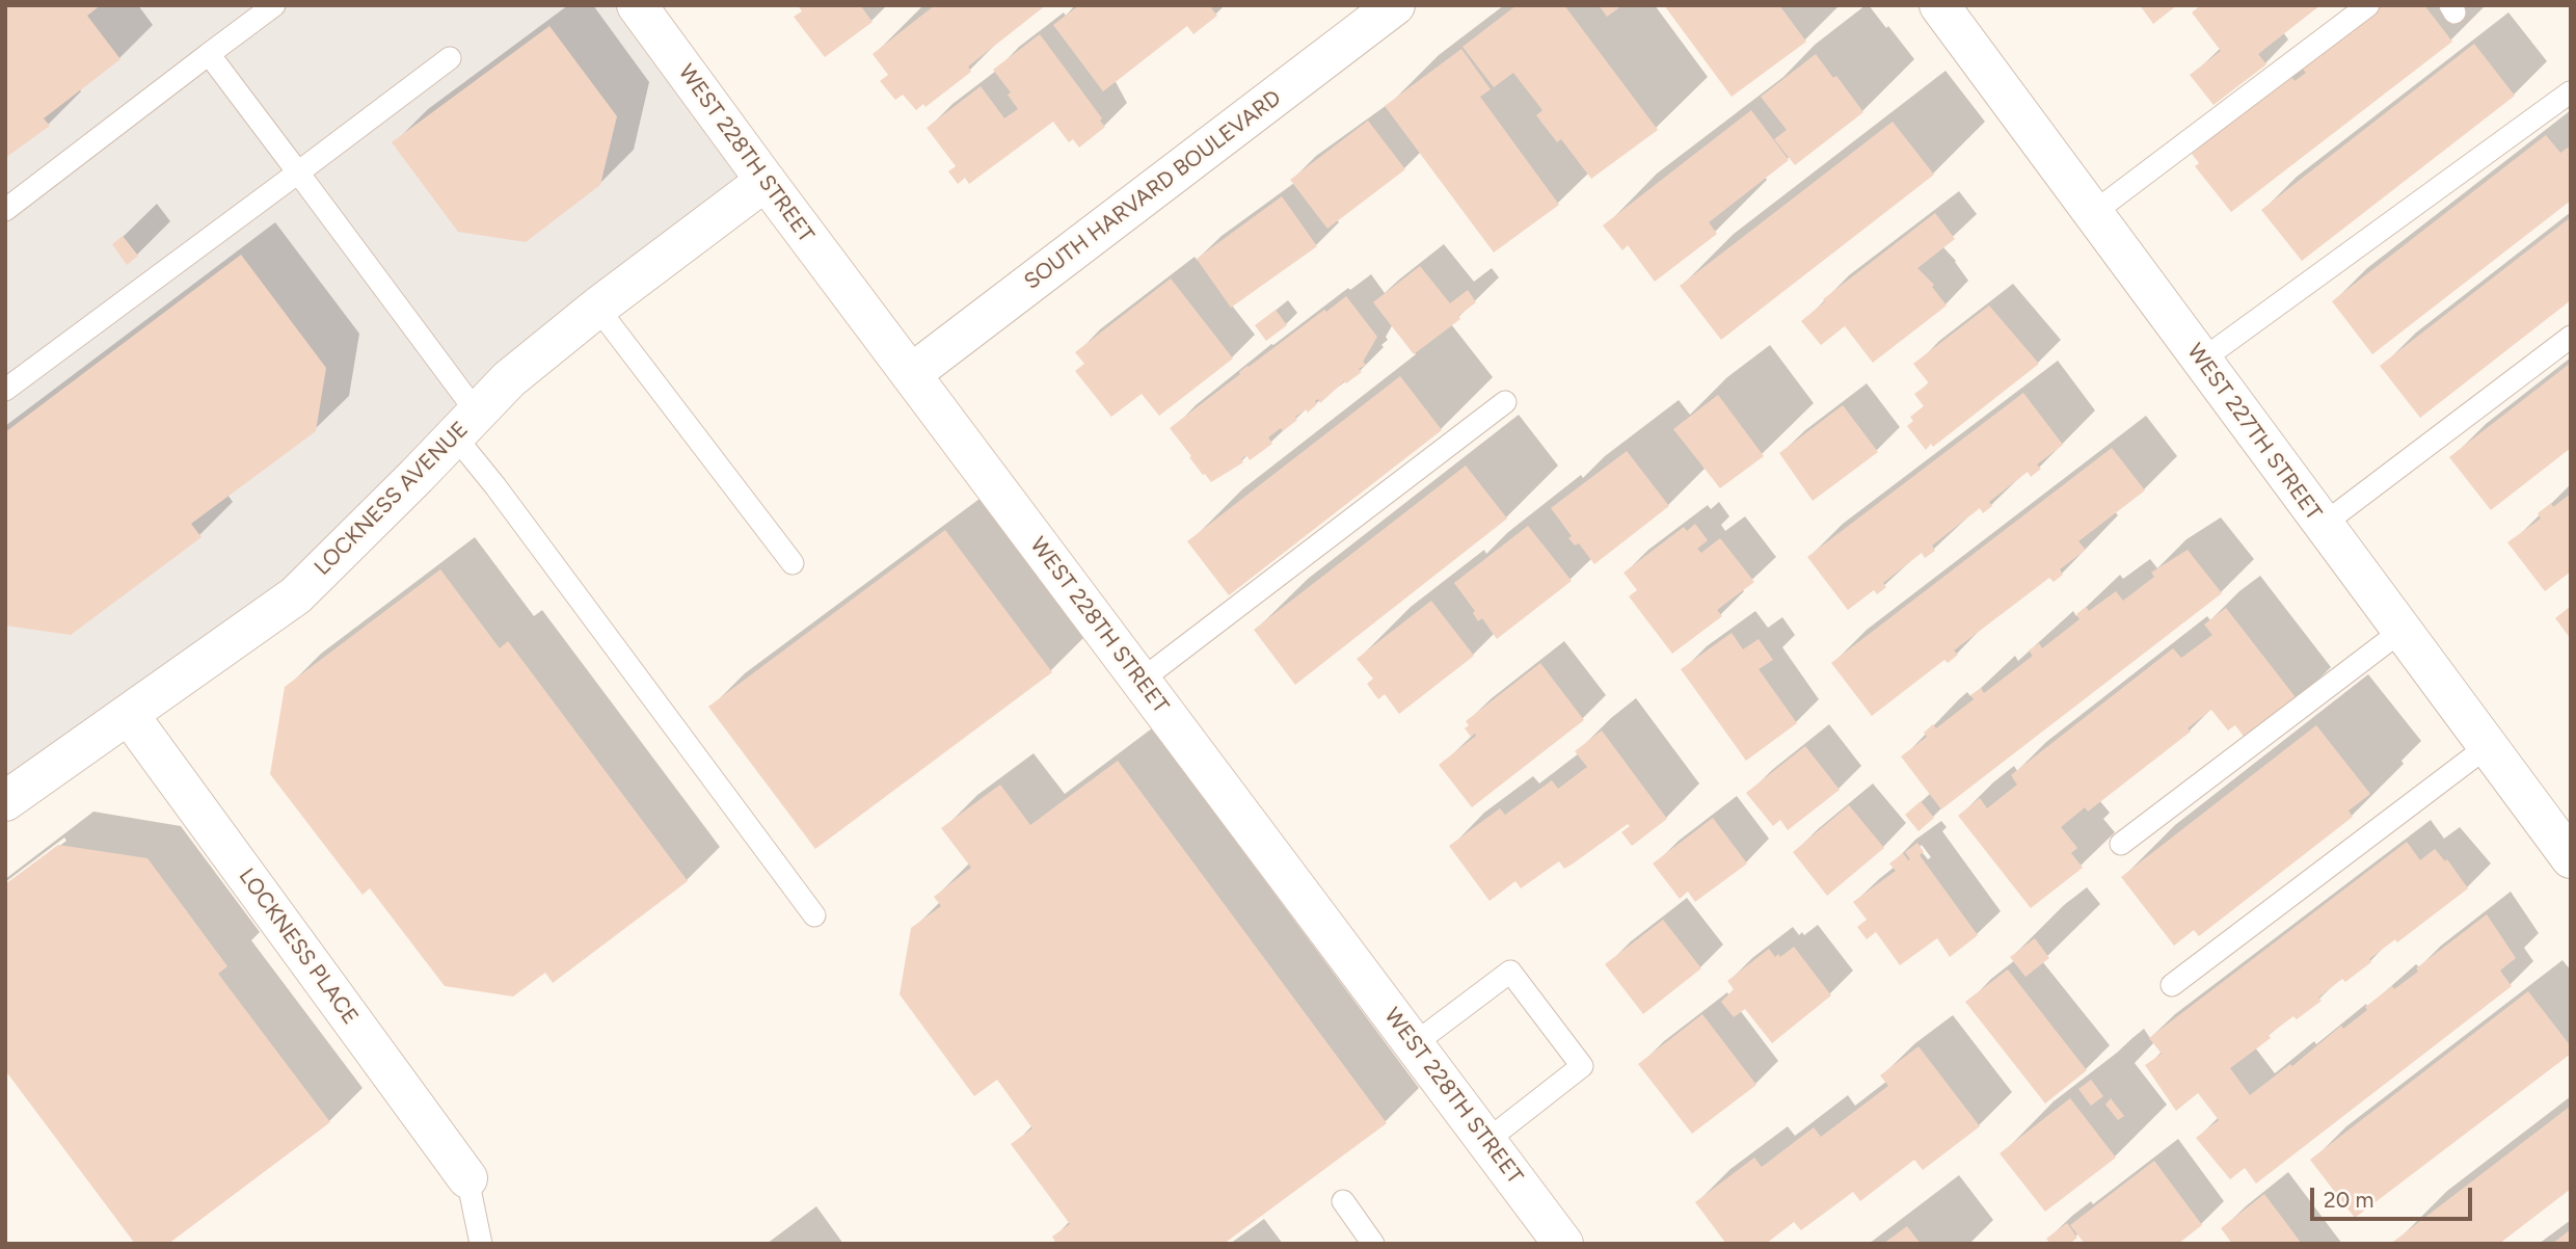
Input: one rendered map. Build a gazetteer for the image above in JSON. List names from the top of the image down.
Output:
{
  "streets": {
    "street": [
      "WEST 228TH STREET",
      "SOUTH HARVARD BOULEVARD",
      "WEST 227TH STREET",
      "LOCKNESS AVENUE",
      "LOCKNESS PLACE"
    ]
  },
  "crossings": [
    ["WEST 228TH STREET", "SOUTH HARVARD BOULEVARD"],
    ["WEST 228TH STREET", "LOCKNESS AVENUE"],
    ["LOCKNESS AVENUE", "LOCKNESS PLACE"]
  ],
  "scale_bar": "20 m"
}
